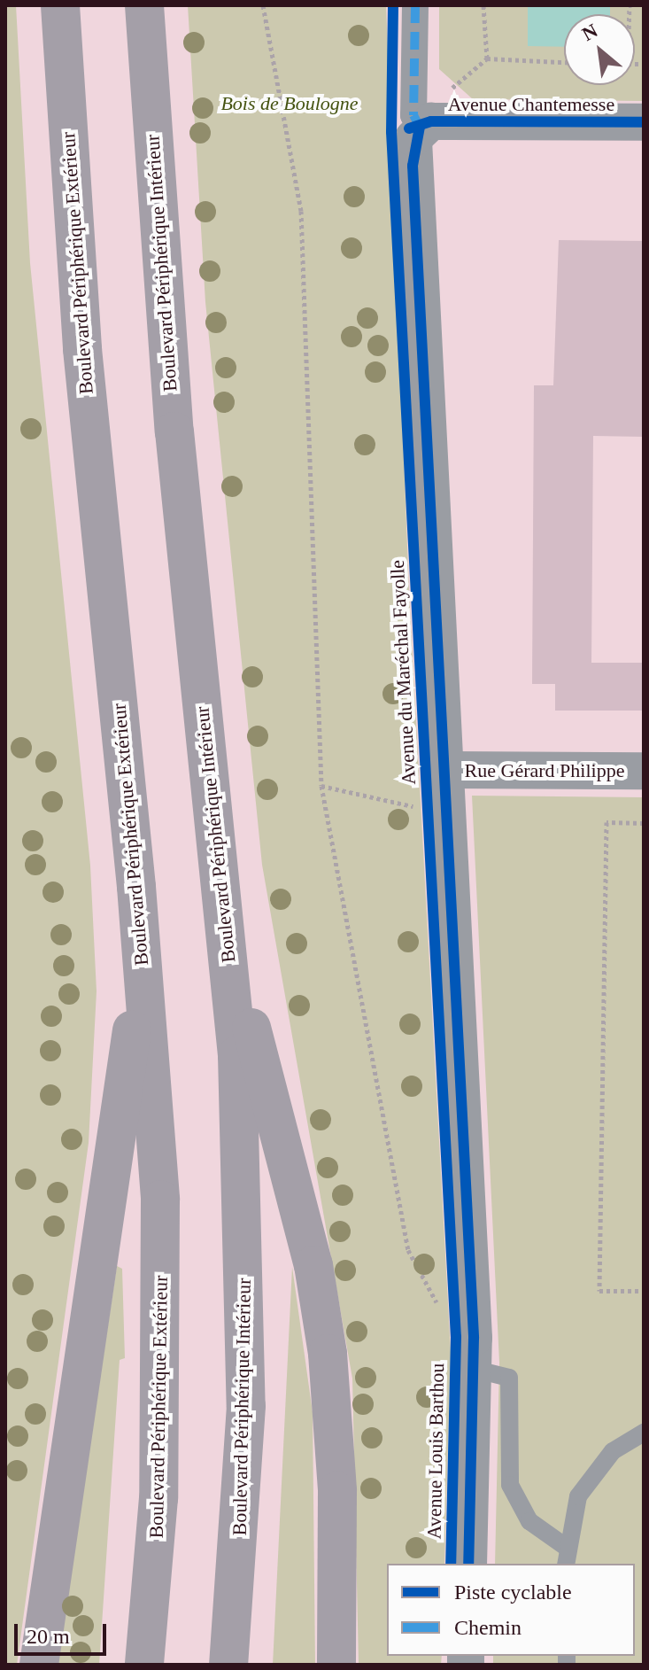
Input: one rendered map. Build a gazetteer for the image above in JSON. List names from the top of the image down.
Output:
{
  "streets": {
    "highway": ["Boulevard Périphérique Extérieur", "Boulevard Périphérique Intérieur"],
    "street": [
      "Avenue Chantemesse",
      "Avenue du Maréchal Fayolle",
      "Rue Gérard Philippe",
      "Avenue Louis Barthou"
    ]
  },
  "crossings": [
    ["Avenue Chantemesse", "Avenue du Maréchal Fayolle"],
    ["Avenue du Maréchal Fayolle", "Rue Gérard Philippe"],
    ["Avenue du Maréchal Fayolle", "Avenue Louis Barthou"]
  ],
  "parks": ["Bois de Boulogne"],
  "legend": ["Piste cyclable", "Chemin"],
  "scale_bar": "20 m",
  "north": "top left"
}
